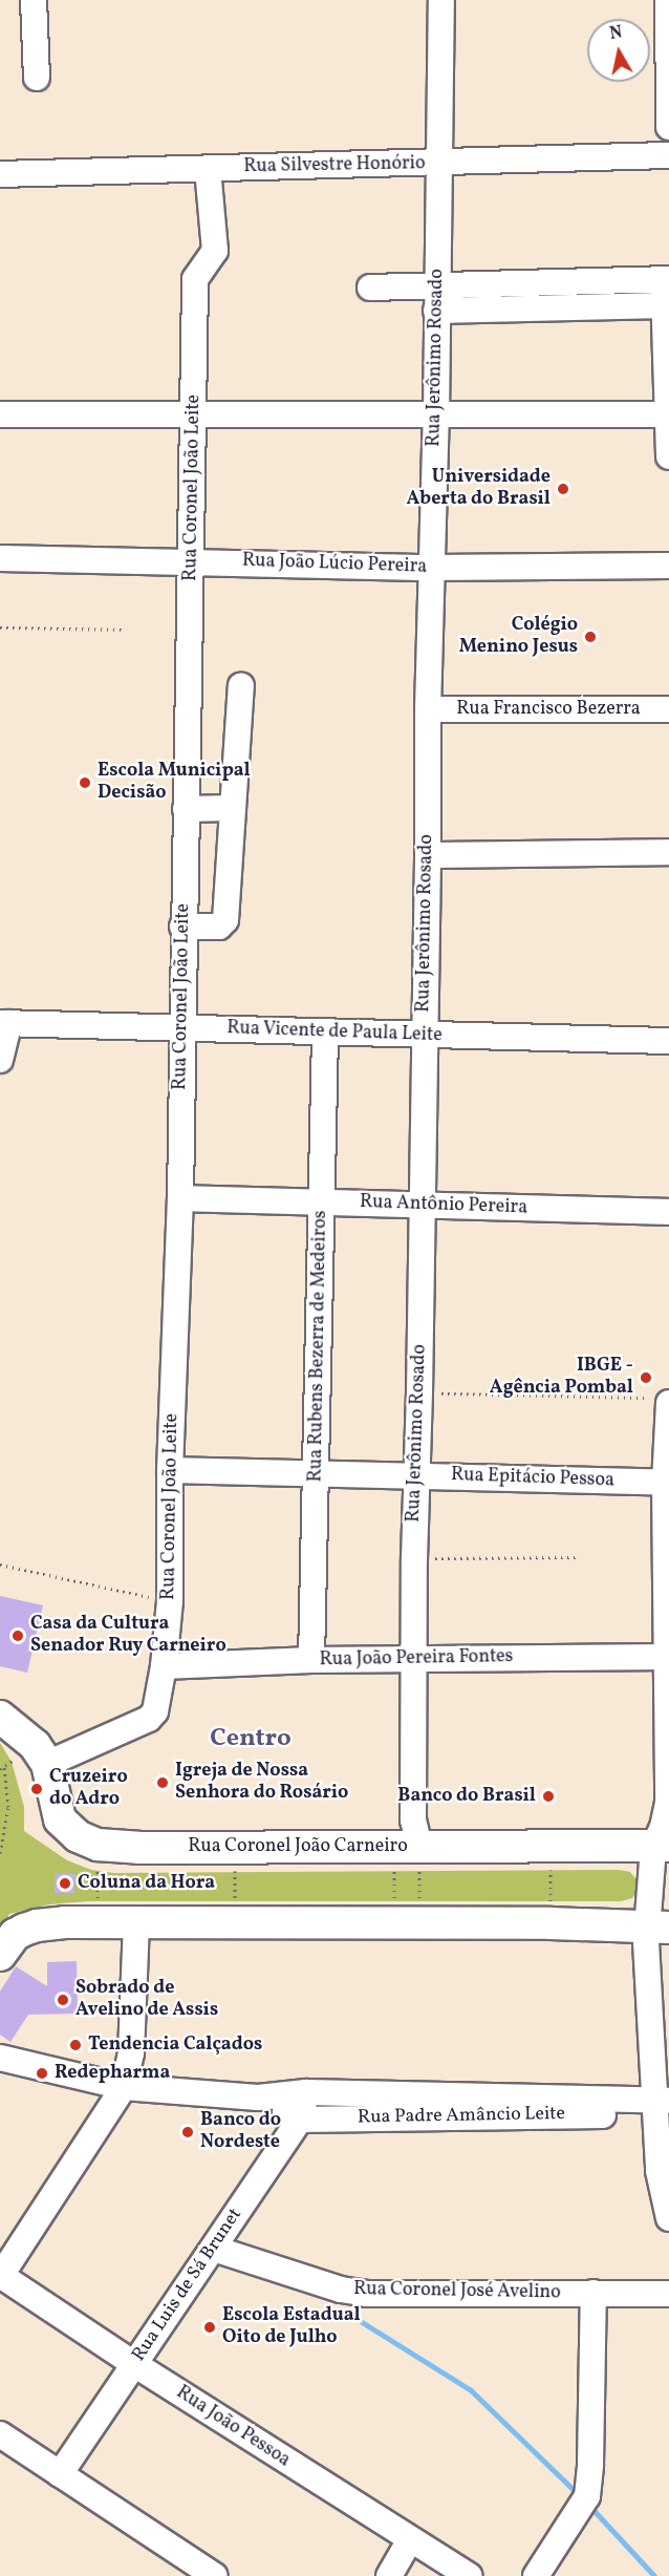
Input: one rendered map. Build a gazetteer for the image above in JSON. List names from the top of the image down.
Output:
{
  "streets": {
    "main road": ["Rua Coronel João Carneiro"],
    "street": [
      "Rua Silvestre Honório",
      "Rua Jerônimo Rosado",
      "Rua Coronel João Leite",
      "Rua João Lúcio Pereira",
      "Rua Francisco Bezerra",
      "Rua Vicente de Paula Leite",
      "Rua Antônio Pereira",
      "Rua Rubens Bezerra de Medeiros",
      "Rua Epitácio Pessoa",
      "Rua João Pereira Fontes",
      "Rua Padre Amâncio Leite",
      "Rua Luis de Sá Brunet",
      "Rua Coronel José Avelino",
      "Rua João Pessoa"
    ]
  },
  "crossings": [
    ["Rua Silvestre Honório", "Rua Jerônimo Rosado"],
    ["Rua Silvestre Honório", "Rua Coronel João Leite"],
    ["Rua Jerônimo Rosado", "Rua João Lúcio Pereira"],
    ["Rua Jerônimo Rosado", "Rua Francisco Bezerra"],
    ["Rua Jerônimo Rosado", "Rua Vicente de Paula Leite"],
    ["Rua Jerônimo Rosado", "Rua Antônio Pereira"],
    ["Rua Jerônimo Rosado", "Rua Epitácio Pessoa"],
    ["Rua Jerônimo Rosado", "Rua João Pereira Fontes"],
    ["Rua Jerônimo Rosado", "Rua Coronel João Carneiro"],
    ["Rua Coronel João Leite", "Rua João Lúcio Pereira"],
    ["Rua Coronel João Leite", "Rua Vicente de Paula Leite"],
    ["Rua Coronel João Leite", "Rua Antônio Pereira"],
    ["Rua Coronel João Leite", "Rua Epitácio Pessoa"],
    ["Rua Coronel João Leite", "Rua João Pereira Fontes"],
    ["Rua Coronel João Leite", "Rua Coronel João Carneiro"],
    ["Rua Vicente de Paula Leite", "Rua Rubens Bezerra de Medeiros"],
    ["Rua Antônio Pereira", "Rua Rubens Bezerra de Medeiros"],
    ["Rua Rubens Bezerra de Medeiros", "Rua Epitácio Pessoa"],
    ["Rua Rubens Bezerra de Medeiros", "Rua João Pereira Fontes"],
    ["Rua Padre Amâncio Leite", "Rua Luis de Sá Brunet"],
    ["Rua Luis de Sá Brunet", "Rua Coronel José Avelino"],
    ["Rua Luis de Sá Brunet", "Rua João Pessoa"]
  ],
  "districts": ["Centro"],
  "places": [
    "Universidade Aberta do Brasil",
    "Colégio Menino Jesus",
    "Escola Municipal Decisão",
    "IBGE - Agência Pombal",
    "Casa da Cultura Senador Ruy Carneiro",
    "Igreja de Nossa Senhora do Rosário",
    "Cruzeiro do Adro",
    "Banco do Brasil",
    "Coluna da Hora",
    "Sobrado de Avelino de Assis",
    "Tendencia Calçados",
    "Redepharma",
    "Banco do Nordeste",
    "Escola Estadual Oito de Julho"
  ],
  "north": "top"
}
